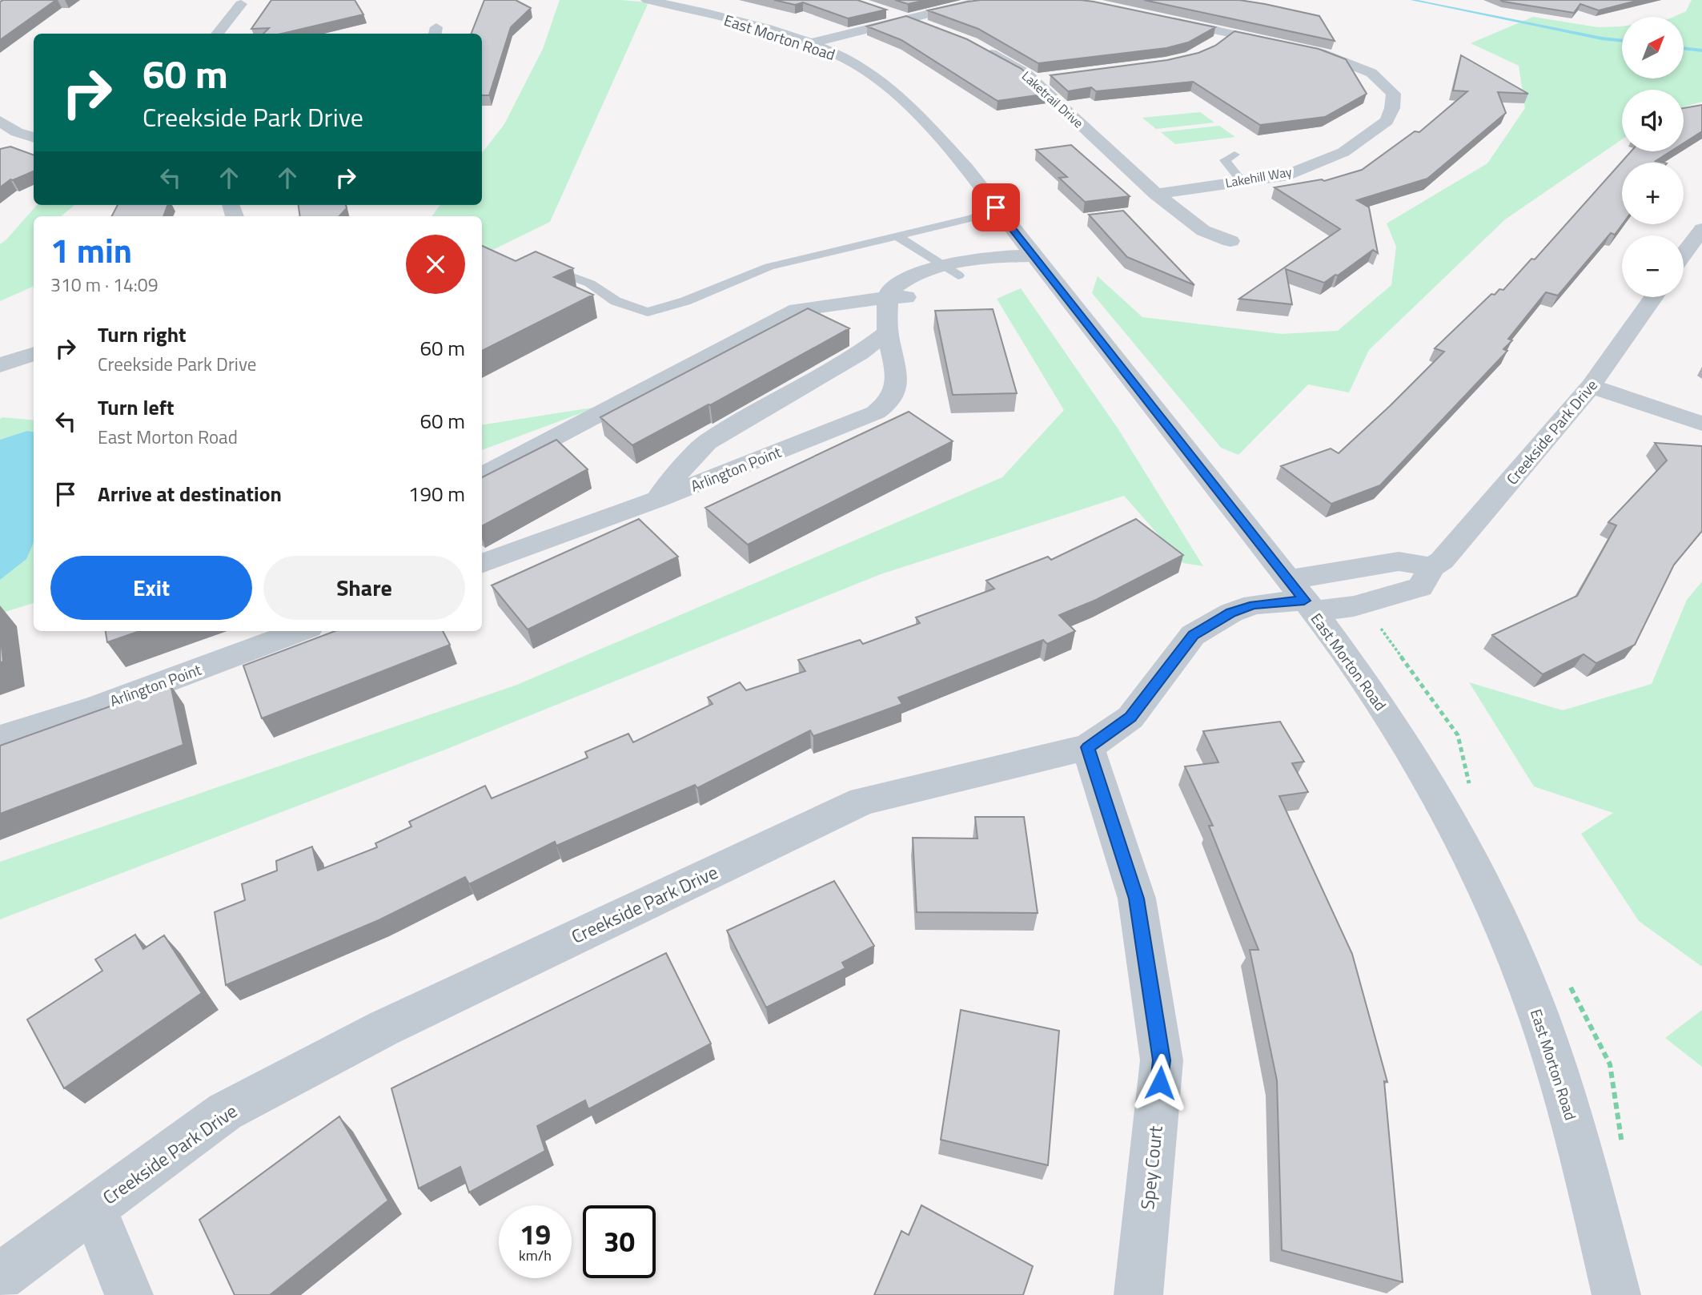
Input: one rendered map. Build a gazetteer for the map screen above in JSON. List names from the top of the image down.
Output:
{
  "streets": {
    "street": [
      "East Morton Road",
      "Laketrail Drive",
      "Lakehill Way",
      "Creekside Park Drive",
      "Arlington Point",
      "Spey Court"
    ]
  },
  "crossings": [
    ["East Morton Road", "Creekside Park Drive"],
    ["Laketrail Drive", "Lakehill Way"],
    ["Creekside Park Drive", "Spey Court"]
  ],
  "north": "top right",
  "page": {
    "map_buttons": ["+", "−"],
    "turn": ["60 m", "Creekside Park Drive"],
    "heading": ["1 min", "310 m · 14:09"],
    "list": [
      {
        "name": "Turn right",
        "note": "Creekside Park Drive",
        "value": "60 m"
      },
      {
        "name": "Turn left",
        "note": "East Morton Road",
        "value": "60 m"
      },
      {
        "name": "Arrive at destination",
        "value": "190 m"
      }
    ],
    "buttons": ["Exit", "Share"],
    "speed": "19 km/h",
    "limit": "30"
  }
}
